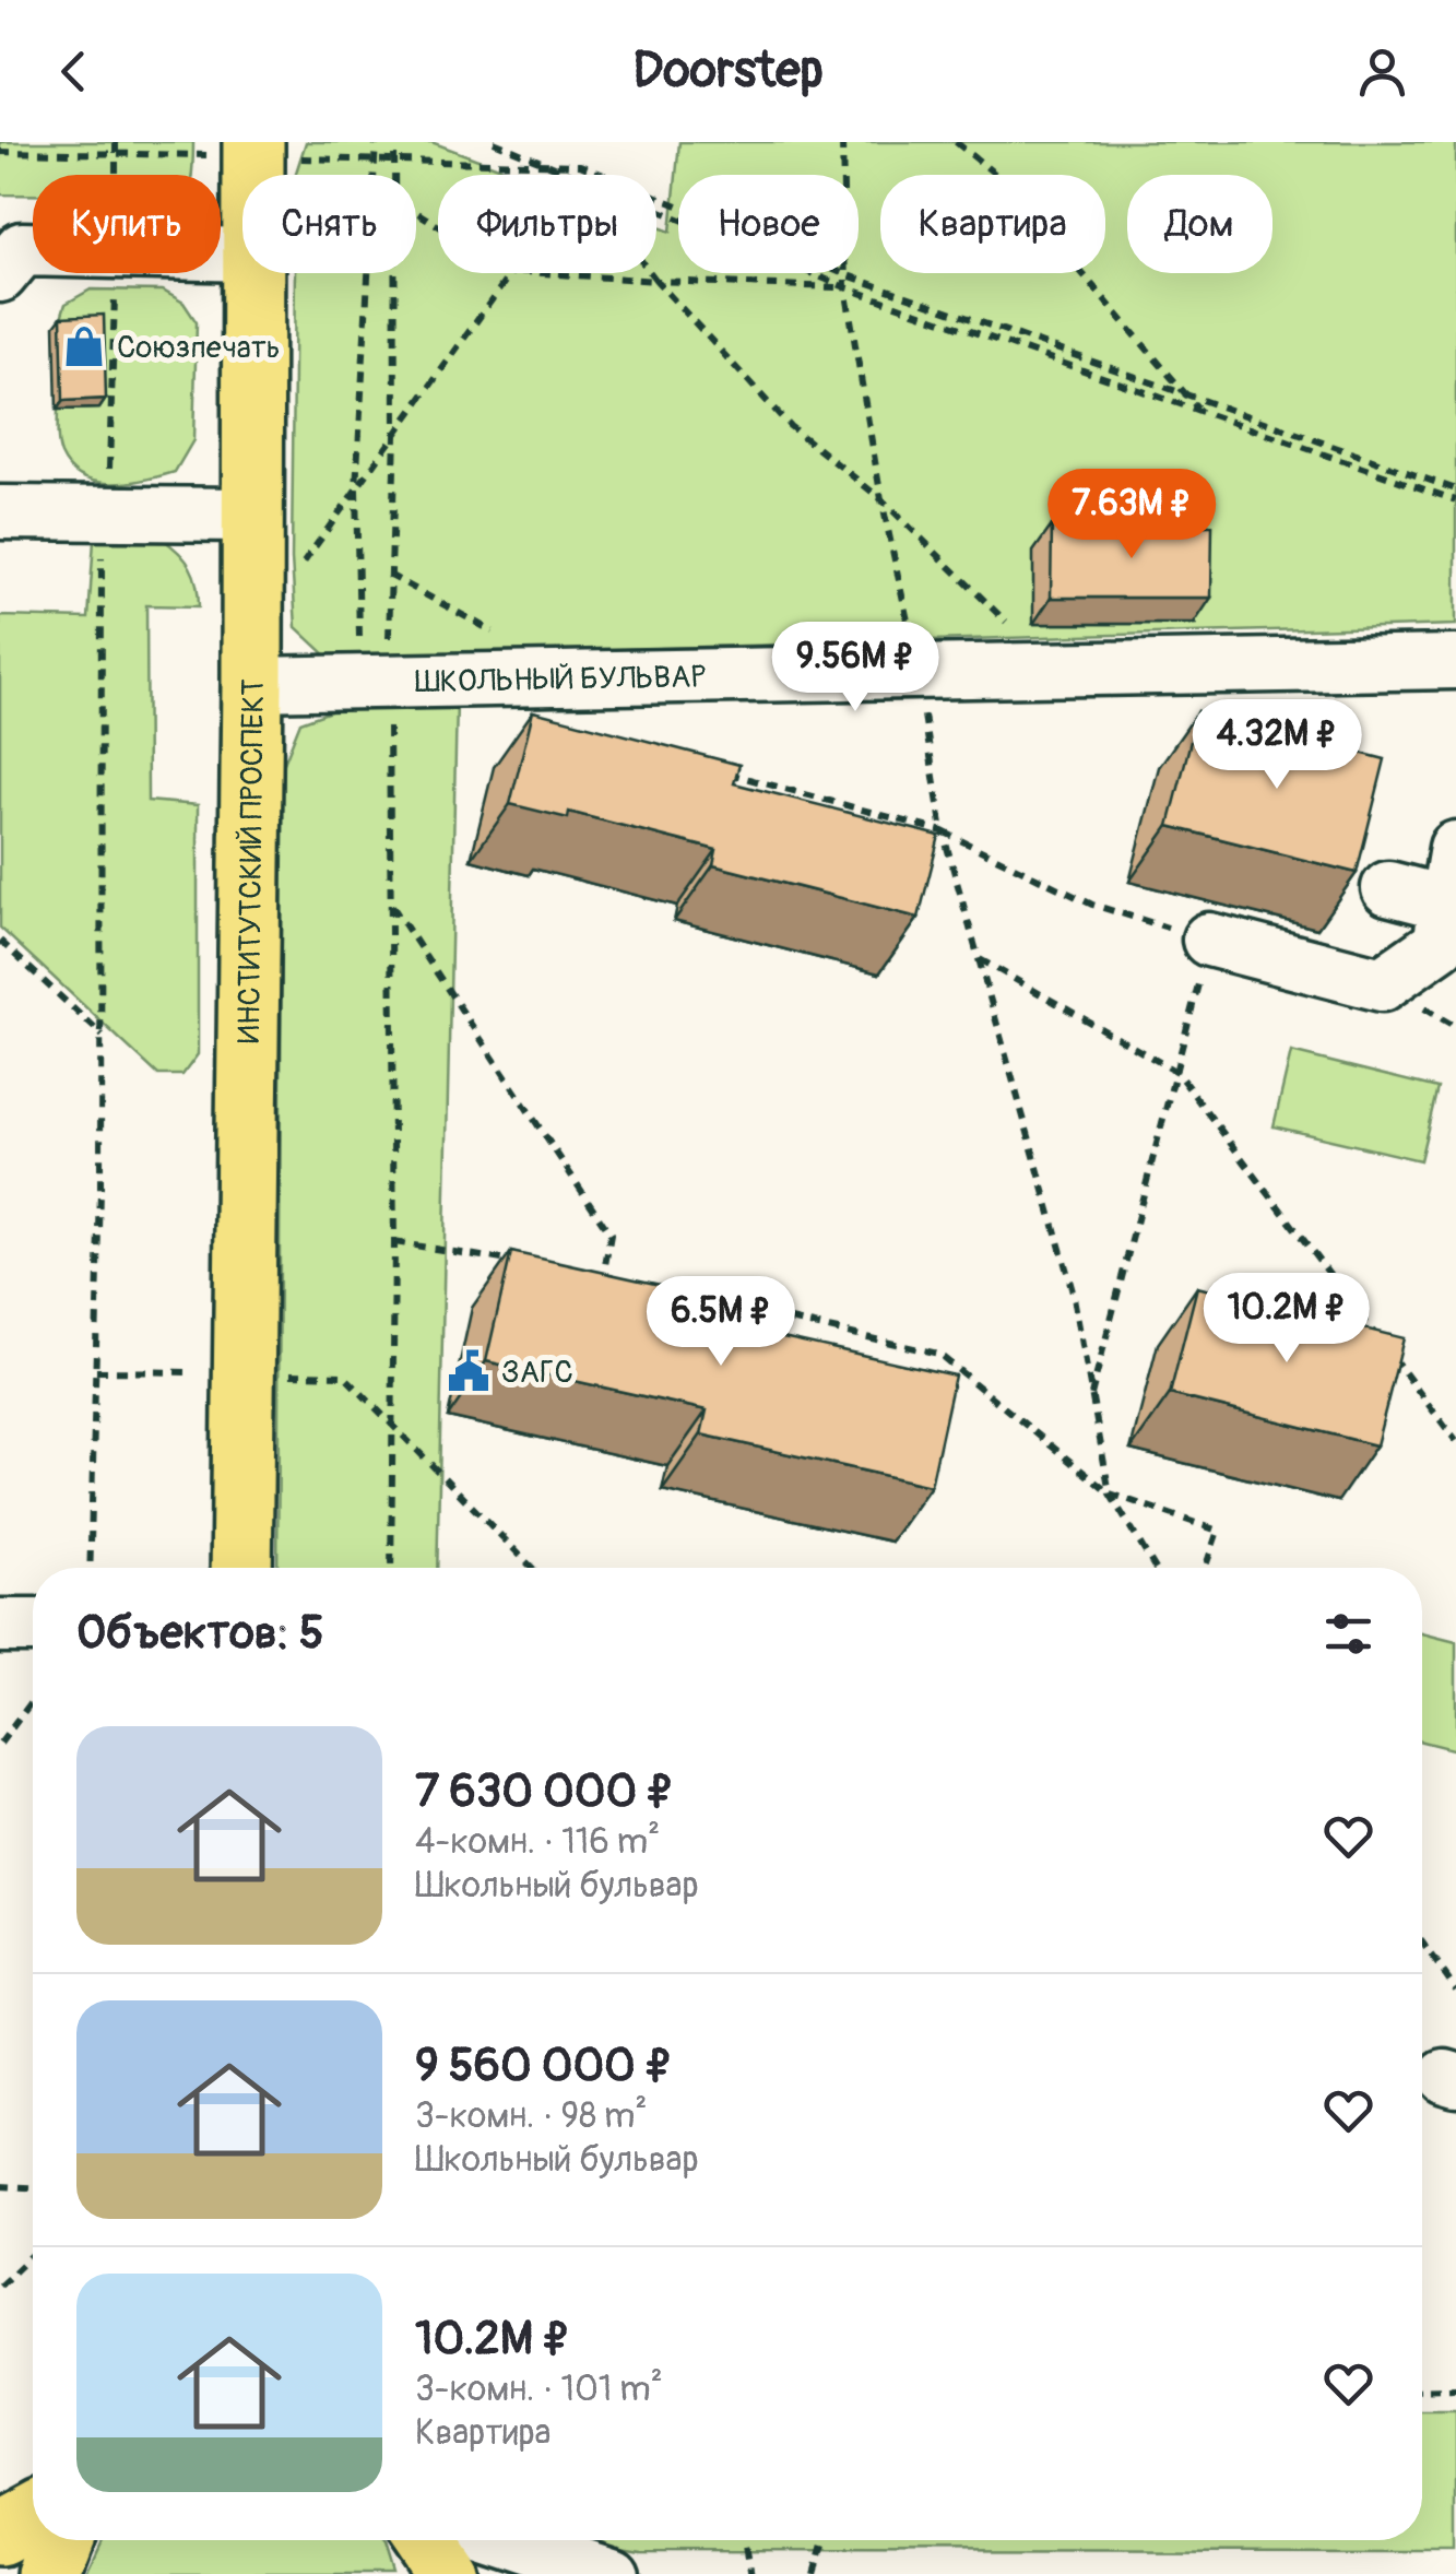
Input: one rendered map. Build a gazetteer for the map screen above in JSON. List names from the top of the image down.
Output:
{
  "streets": {
    "main road": ["ИНСТИТУТСКИЙ ПРОСПЕКТ"],
    "street": ["ШКОЛЬНЫЙ БУЛЬВАР"]
  },
  "crossings": [
    ["ШКОЛЬНЫЙ БУЛЬВАР", "ИНСТИТУТСКИЙ ПРОСПЕКТ"]
  ],
  "places": {
    "shop": ["Союзпечать"],
    "public building": ["ЗАГС"]
  },
  "page": {
    "header": "Doorstep",
    "chip": [
      "Купить",
      "Снять",
      "Фильтры",
      "Новое",
      "Квартира",
      "Дом"
    ],
    "price": [
      "7.63M ₽",
      "9.56M ₽",
      "4.32M ₽",
      "10.2M ₽",
      "6.5M ₽"
    ],
    "heading": "Объектов: 5",
    "list": [
      {
        "name": "7 630 000 ₽",
        "note": "4-комн. · 116 m² · Школьный бульвар"
      },
      {
        "name": "9 560 000 ₽",
        "note": "3-комн. · 98 m² · Школьный бульвар"
      },
      {
        "name": "10.2M ₽",
        "note": "3-комн. · 101 m² · Квартира"
      }
    ]
  }
}
